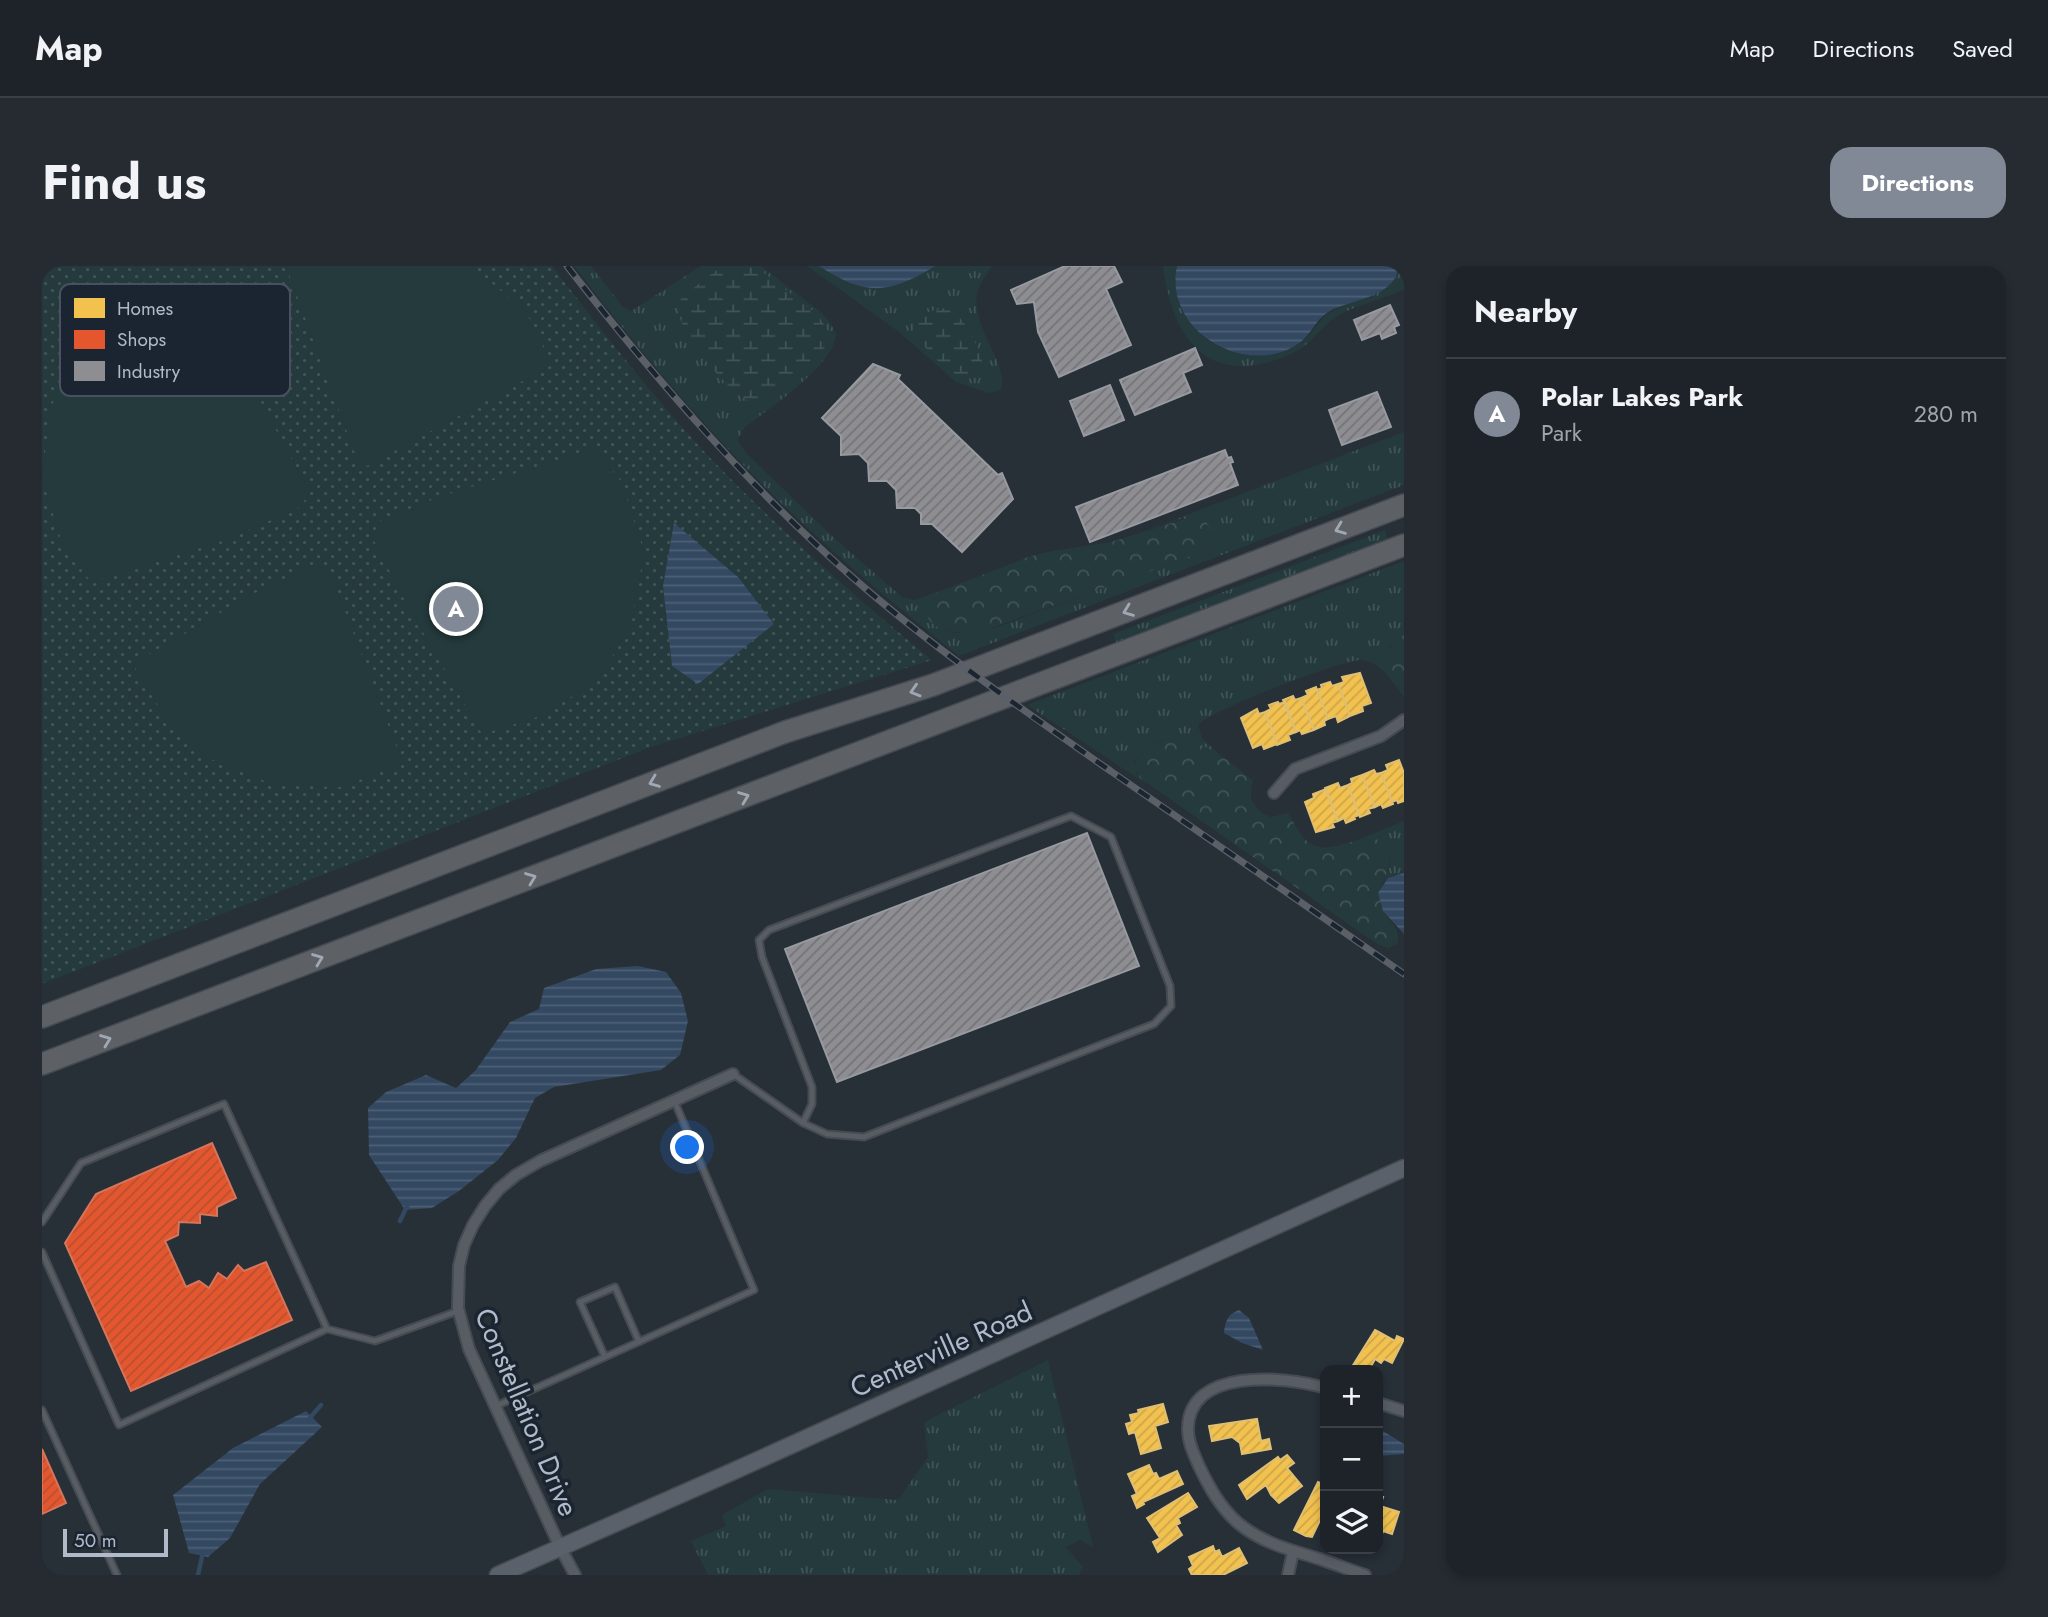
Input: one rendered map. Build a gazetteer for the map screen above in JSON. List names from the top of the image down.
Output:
{
  "streets": {
    "main road": ["Centerville Road"],
    "street": ["Constellation Drive"]
  },
  "crossings": [
    ["Centerville Road", "Constellation Drive"]
  ],
  "legend": ["Homes", "Shops", "Industry"],
  "scale_bar": "50 m",
  "page": {
    "header": "Map",
    "nav": ["Map", "Directions", "Saved"],
    "title": "Find us",
    "buttons": "Directions",
    "heading": "Nearby",
    "list": [
      {
        "mark": "A",
        "name": "Polar Lakes Park",
        "note": "Park",
        "value": "280 m"
      }
    ],
    "pins": "A",
    "map_buttons": ["+", "−"],
    "scale": "50 m"
  }
}
